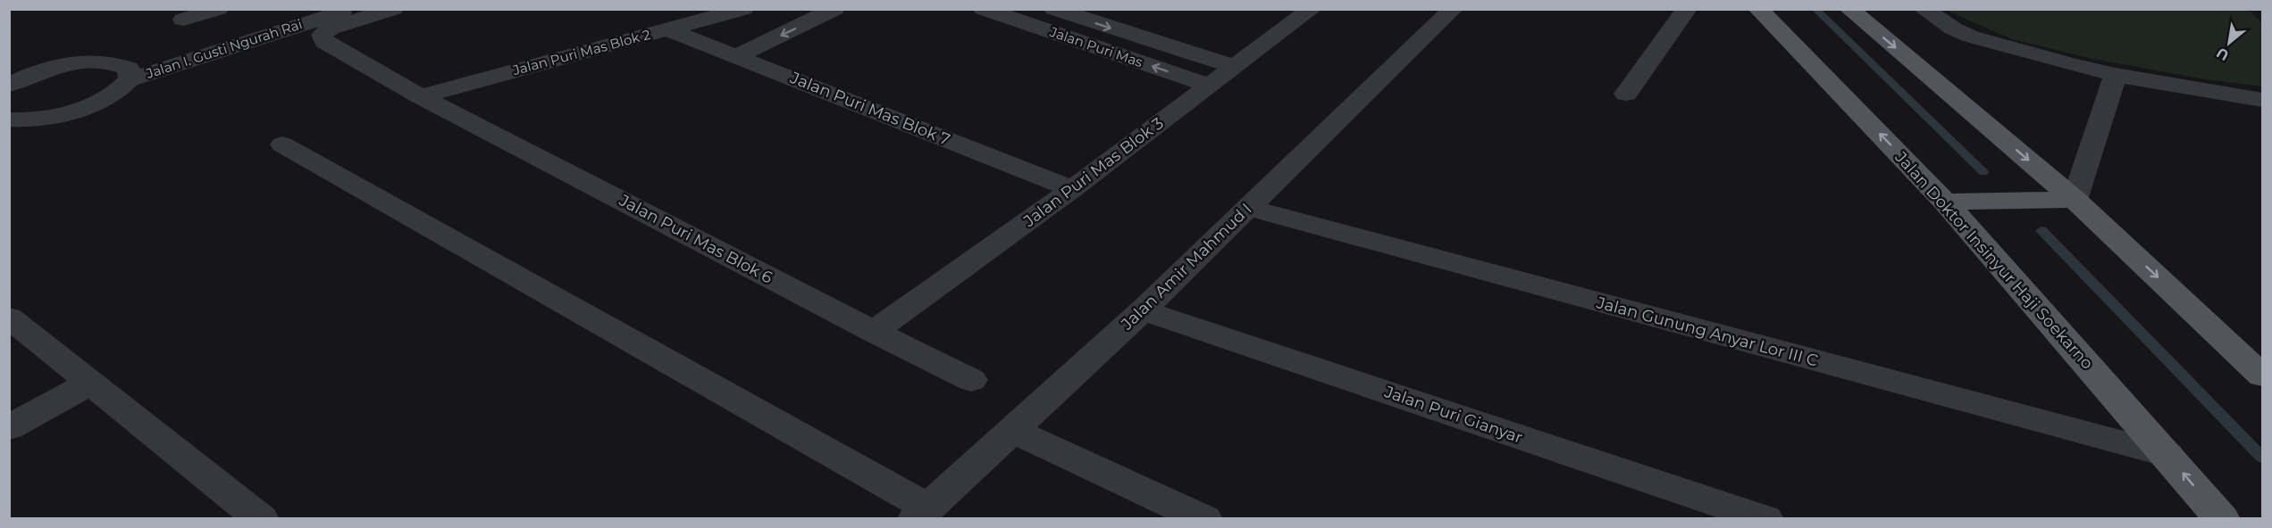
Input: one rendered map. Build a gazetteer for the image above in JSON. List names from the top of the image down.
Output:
{
  "streets": {
    "main road": ["Jalan Doktor Insinyur Haji Soekarno"],
    "street": [
      "Jalan Puri Mas",
      "Jalan I. Gusti Ngurah Rai",
      "Jalan Puri Mas Blok 2",
      "Jalan Puri Mas Blok 7",
      "Jalan Puri Mas Blok 3",
      "Jalan Puri Mas Blok 6",
      "Jalan Amir Mahmud I",
      "Jalan Gunung Anyar Lor III C",
      "Jalan Puri Gianyar"
    ]
  },
  "crossings": [
    ["Jalan Puri Mas", "Jalan Puri Mas Blok 3"],
    ["Jalan Puri Mas Blok 2", "Jalan Puri Mas Blok 7"],
    ["Jalan Puri Mas Blok 2", "Jalan Puri Mas Blok 6"],
    ["Jalan Puri Mas Blok 7", "Jalan Puri Mas Blok 3"],
    ["Jalan Puri Mas Blok 3", "Jalan Puri Mas Blok 6"],
    ["Jalan Doktor Insinyur Haji Soekarno", "Jalan Gunung Anyar Lor III C"],
    ["Jalan Amir Mahmud I", "Jalan Gunung Anyar Lor III C"],
    ["Jalan Amir Mahmud I", "Jalan Puri Gianyar"]
  ],
  "north": "bottom left"
}
